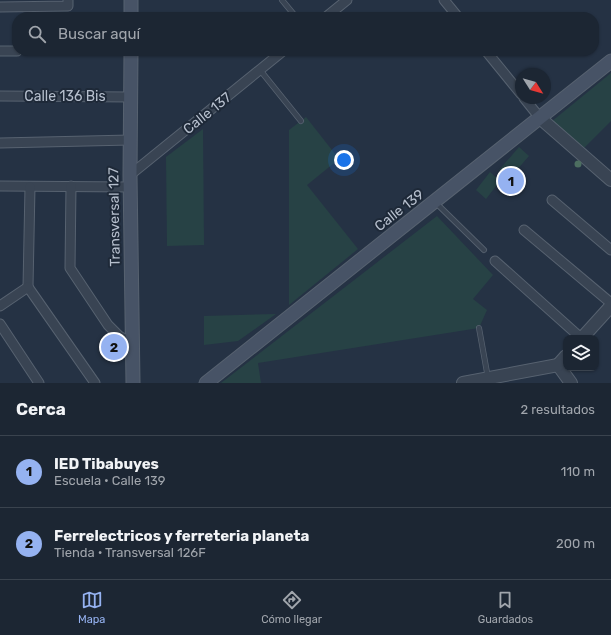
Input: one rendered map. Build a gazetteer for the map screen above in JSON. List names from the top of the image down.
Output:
{
  "streets": {
    "main road": ["Calle 139", "Transversal 127"],
    "street": ["Calle 136 Bis", "Calle 137"]
  },
  "crossings": [
    ["Calle 136 Bis", "Transversal 127"],
    ["Calle 137", "Transversal 127"]
  ],
  "north": "bottom right",
  "page": {
    "search": "Buscar aquí",
    "pins": ["1", "2"],
    "heading": ["Cerca", "2 resultados"],
    "list": [
      {
        "mark": "1",
        "name": "IED Tibabuyes",
        "note": "Escuela · Calle 139",
        "value": "110 m"
      },
      {
        "mark": "2",
        "name": "Ferrelectricos y ferreteria planeta",
        "note": "Tienda · Transversal 126F",
        "value": "200 m"
      }
    ],
    "nav": ["Mapa", "Cómo llegar", "Guardados"]
  }
}
